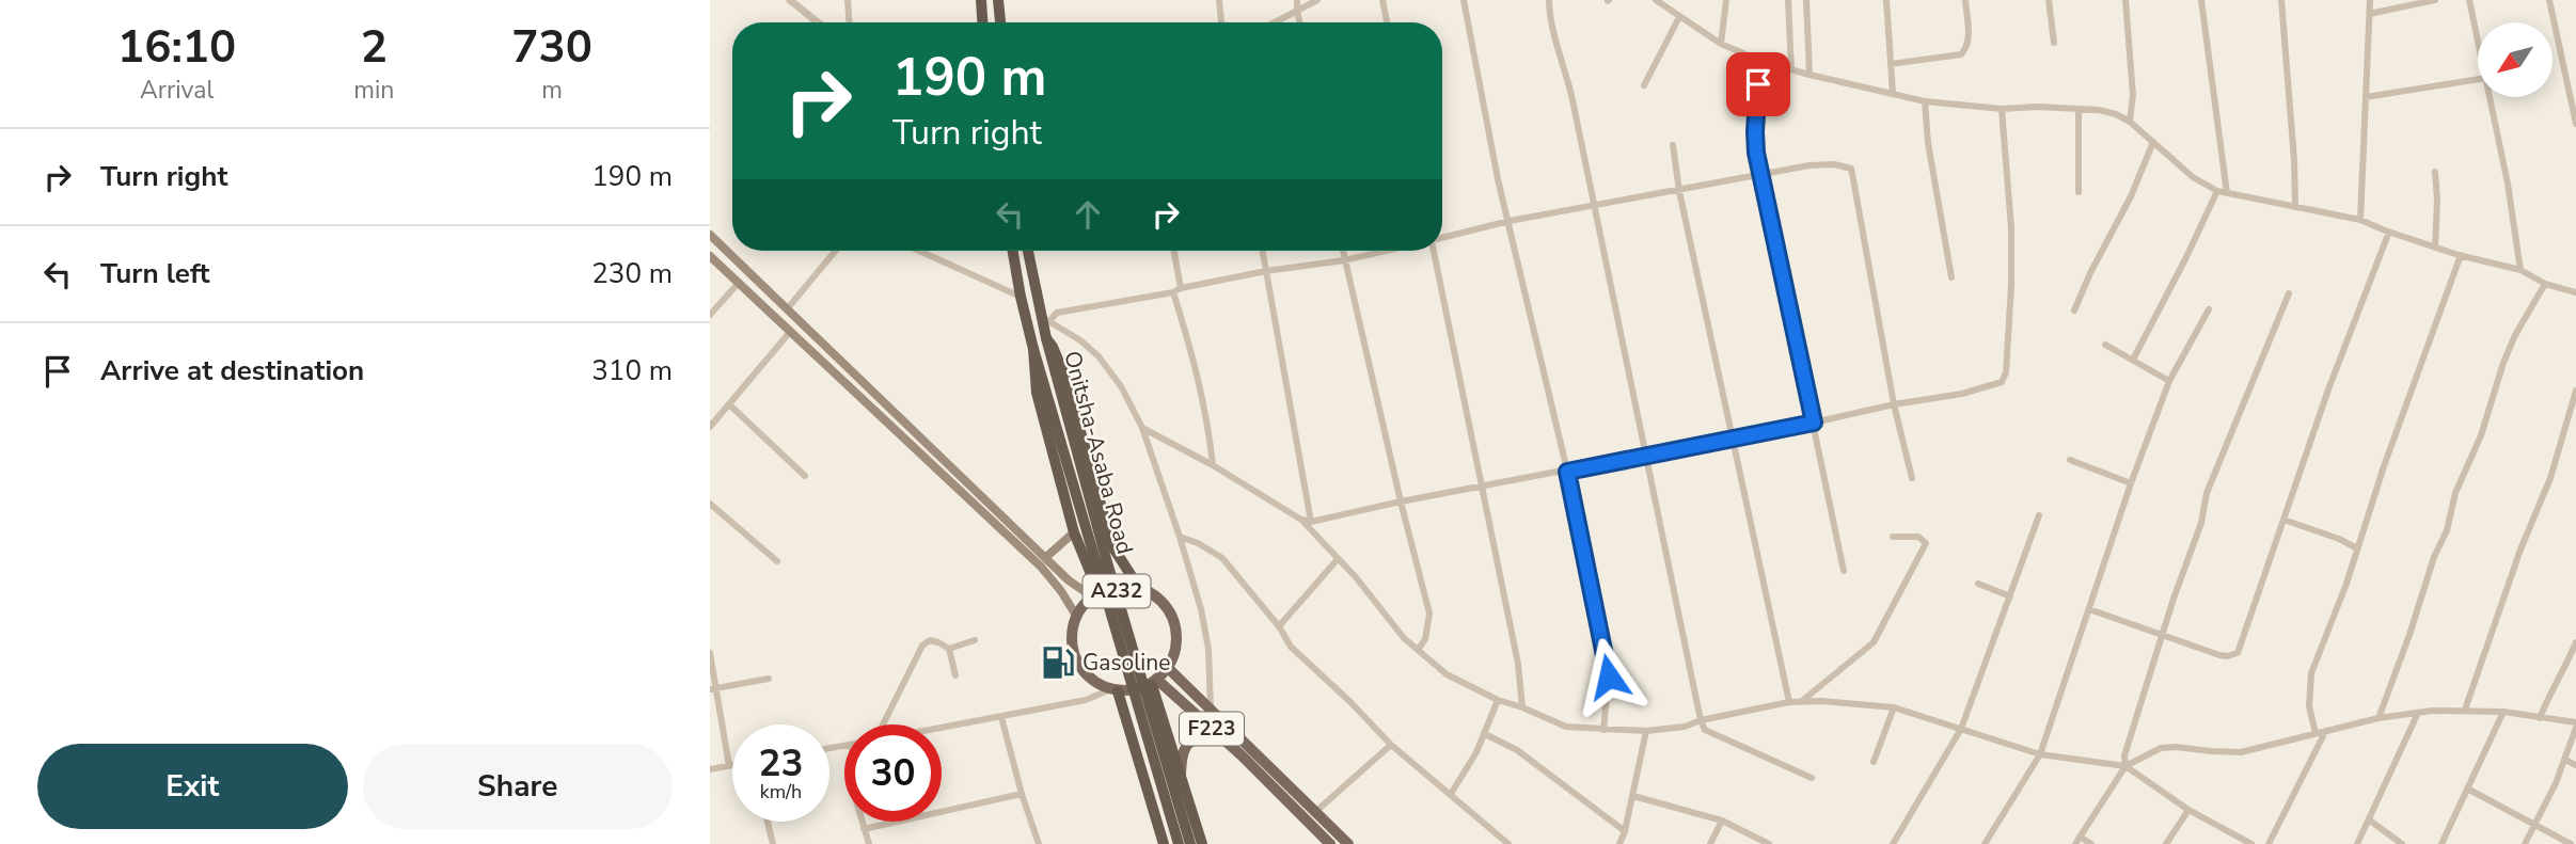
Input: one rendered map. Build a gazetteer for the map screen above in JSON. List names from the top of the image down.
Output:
{
  "streets": {
    "highway": ["Onitsha-Asaba Road", "A232"],
    "main road": ["F223"]
  },
  "places": {
    "fuel station": ["Gasoline"]
  },
  "north": "bottom left",
  "page": {
    "eta": [
      "16:10",
      "Arrival",
      "2",
      "min",
      "730",
      "m"
    ],
    "turn": ["190 m", "Turn right"],
    "list": [
      {
        "name": "Turn right",
        "value": "190 m"
      },
      {
        "name": "Turn left",
        "value": "230 m"
      },
      {
        "name": "Arrive at destination",
        "value": "310 m"
      }
    ],
    "speed": "23 km/h",
    "limit": "30",
    "buttons": ["Exit", "Share"]
  }
}
